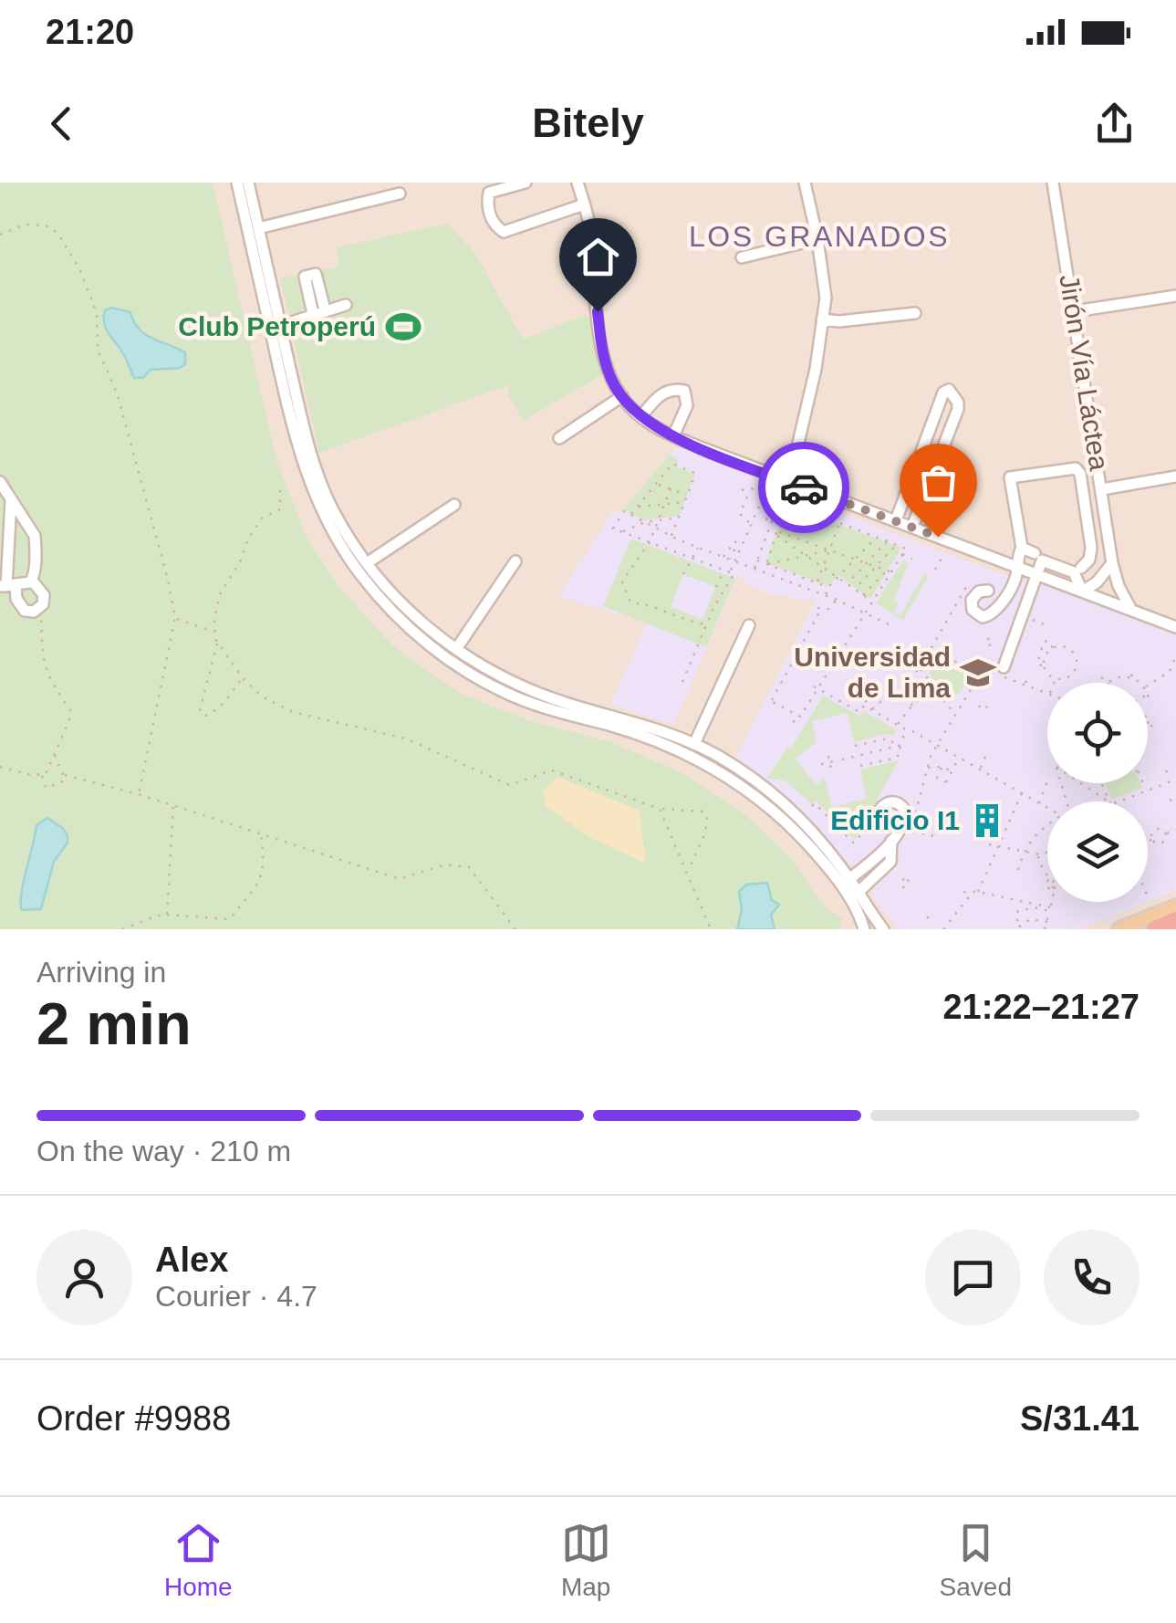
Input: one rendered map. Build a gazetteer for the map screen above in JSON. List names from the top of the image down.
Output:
{
  "streets": {
    "street": ["Jirón Vía Láctea"]
  },
  "districts": ["LOS GRANADOS"],
  "places": {
    "sports": ["Club Petroperú"],
    "school or university": ["Universidad de Lima"],
    "building": ["Edificio I1"]
  },
  "page": {
    "status": "21:20",
    "header": "Bitely",
    "heading": ["2 min", "Arriving in", "21:22–21:27"],
    "panel": [
      "Alex",
      "Courier · 4.7",
      "Order #9988",
      "S/31.41"
    ],
    "bar": "On the way · 210 m",
    "tabs": ["Home", "Map", "Saved"]
  }
}
